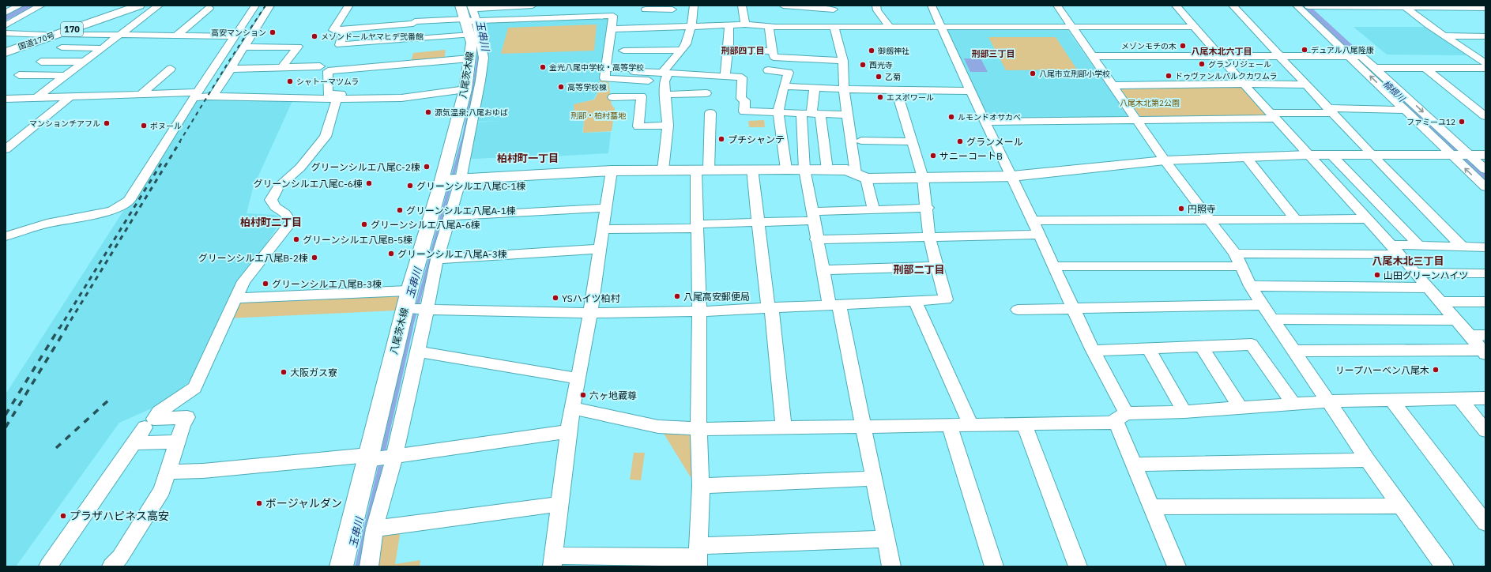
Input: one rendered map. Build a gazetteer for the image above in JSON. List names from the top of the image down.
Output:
{
  "streets": {
    "main road": ["170", "国道170号", "八尾茨木線"]
  },
  "districts": [
    "刑部四丁目",
    "八尾木北六丁目",
    "刑部三丁目",
    "柏村町一丁目",
    "柏村町二丁目",
    "八尾木北三丁目",
    "刑部二丁目"
  ],
  "water": ["玉串川", "楠根川"],
  "parks": ["八尾木北第2公園", "刑部・柏村墓地"],
  "places": [
    "高安マンション",
    "メゾンドールヤマヒデ弐番館",
    "メゾンモチの木",
    "デュアル八尾隆康",
    "御劔神社",
    "グランリジェール",
    "西光寺",
    "金光八尾中学校・高等学校",
    "八尾市立刑部小学校",
    "ドゥヴァンルパルクカワムラ",
    "乙菊",
    "シャトーマツムラ",
    "高等学校棟",
    "エスポワール",
    "源気温泉;八尾おゆば",
    "ルモンドオサカベ",
    "ファミーユ12",
    "マンションチアフル",
    "ボヌール",
    "プチシャンテ",
    "グランメール",
    "サニーコートB",
    "グリーンシルエ八尾C-2棟",
    "グリーンシルエ八尾C-6棟",
    "グリーンシルエ八尾C-1棟",
    "円照寺",
    "グリーンシルエ八尾A-1棟",
    "グリーンシルエ八尾A-6棟",
    "グリーンシルエ八尾B-5棟",
    "グリーンシルエ八尾A-3棟",
    "グリーンシルエ八尾B-2棟",
    "山田グリーンハイツ",
    "グリーンシルエ八尾B-3棟",
    "八尾高安郵便局",
    "YSハイツ柏村",
    "リープハーベン八尾木",
    "大阪ガス寮",
    "六ヶ地蔵尊",
    "ボージャルダン",
    "プラザハピネス高安"
  ]
}
